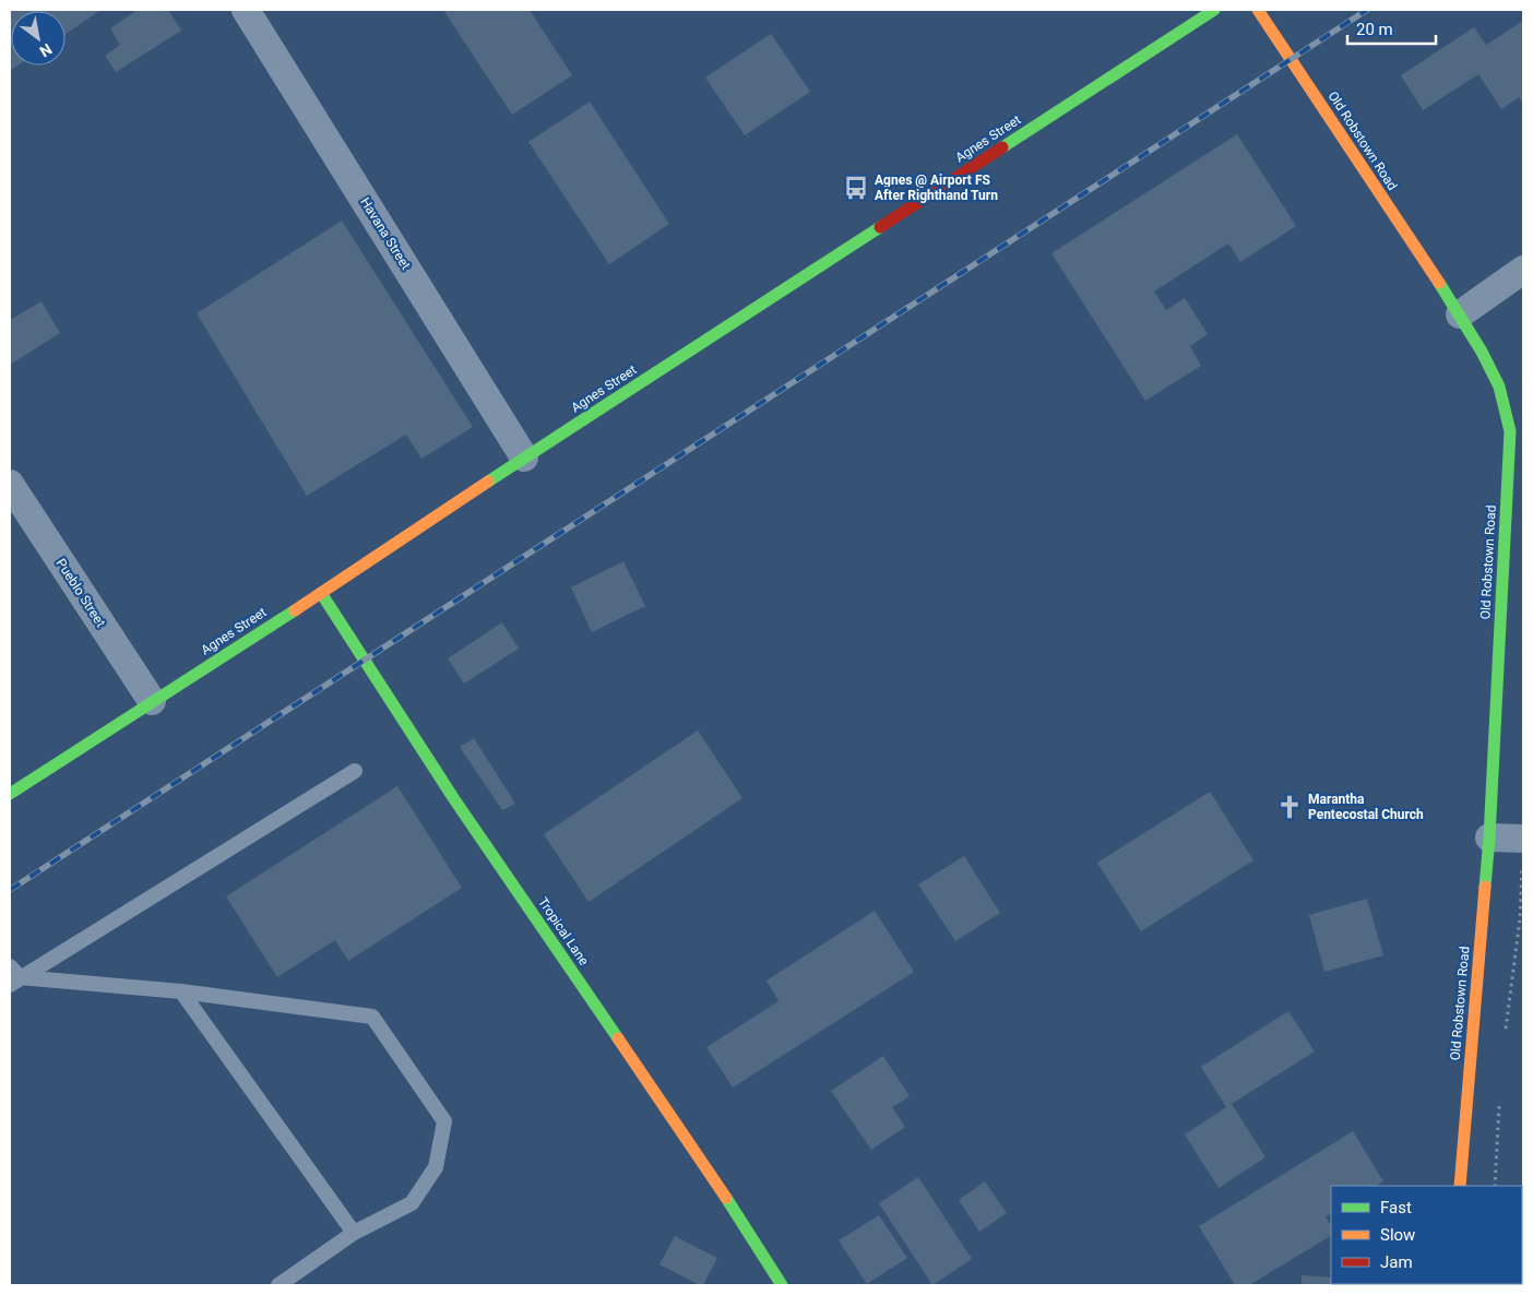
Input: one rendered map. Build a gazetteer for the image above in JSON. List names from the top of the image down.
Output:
{
  "streets": {
    "street": [
      "Agnes Street",
      "Old Robstown Road",
      "Havana Street",
      "Pueblo Street",
      "Tropical Lane"
    ]
  },
  "crossings": [
    ["Agnes Street", "Havana Street"],
    ["Agnes Street", "Pueblo Street"],
    ["Agnes Street", "Tropical Lane"]
  ],
  "places": {
    "bus stop": ["Agnes @ Airport FS After Righthand Turn"],
    "church": ["Marantha Pentecostal Church"]
  },
  "legend": ["Fast", "Slow", "Jam"],
  "scale_bar": "20 m",
  "north": "bottom right"
}
